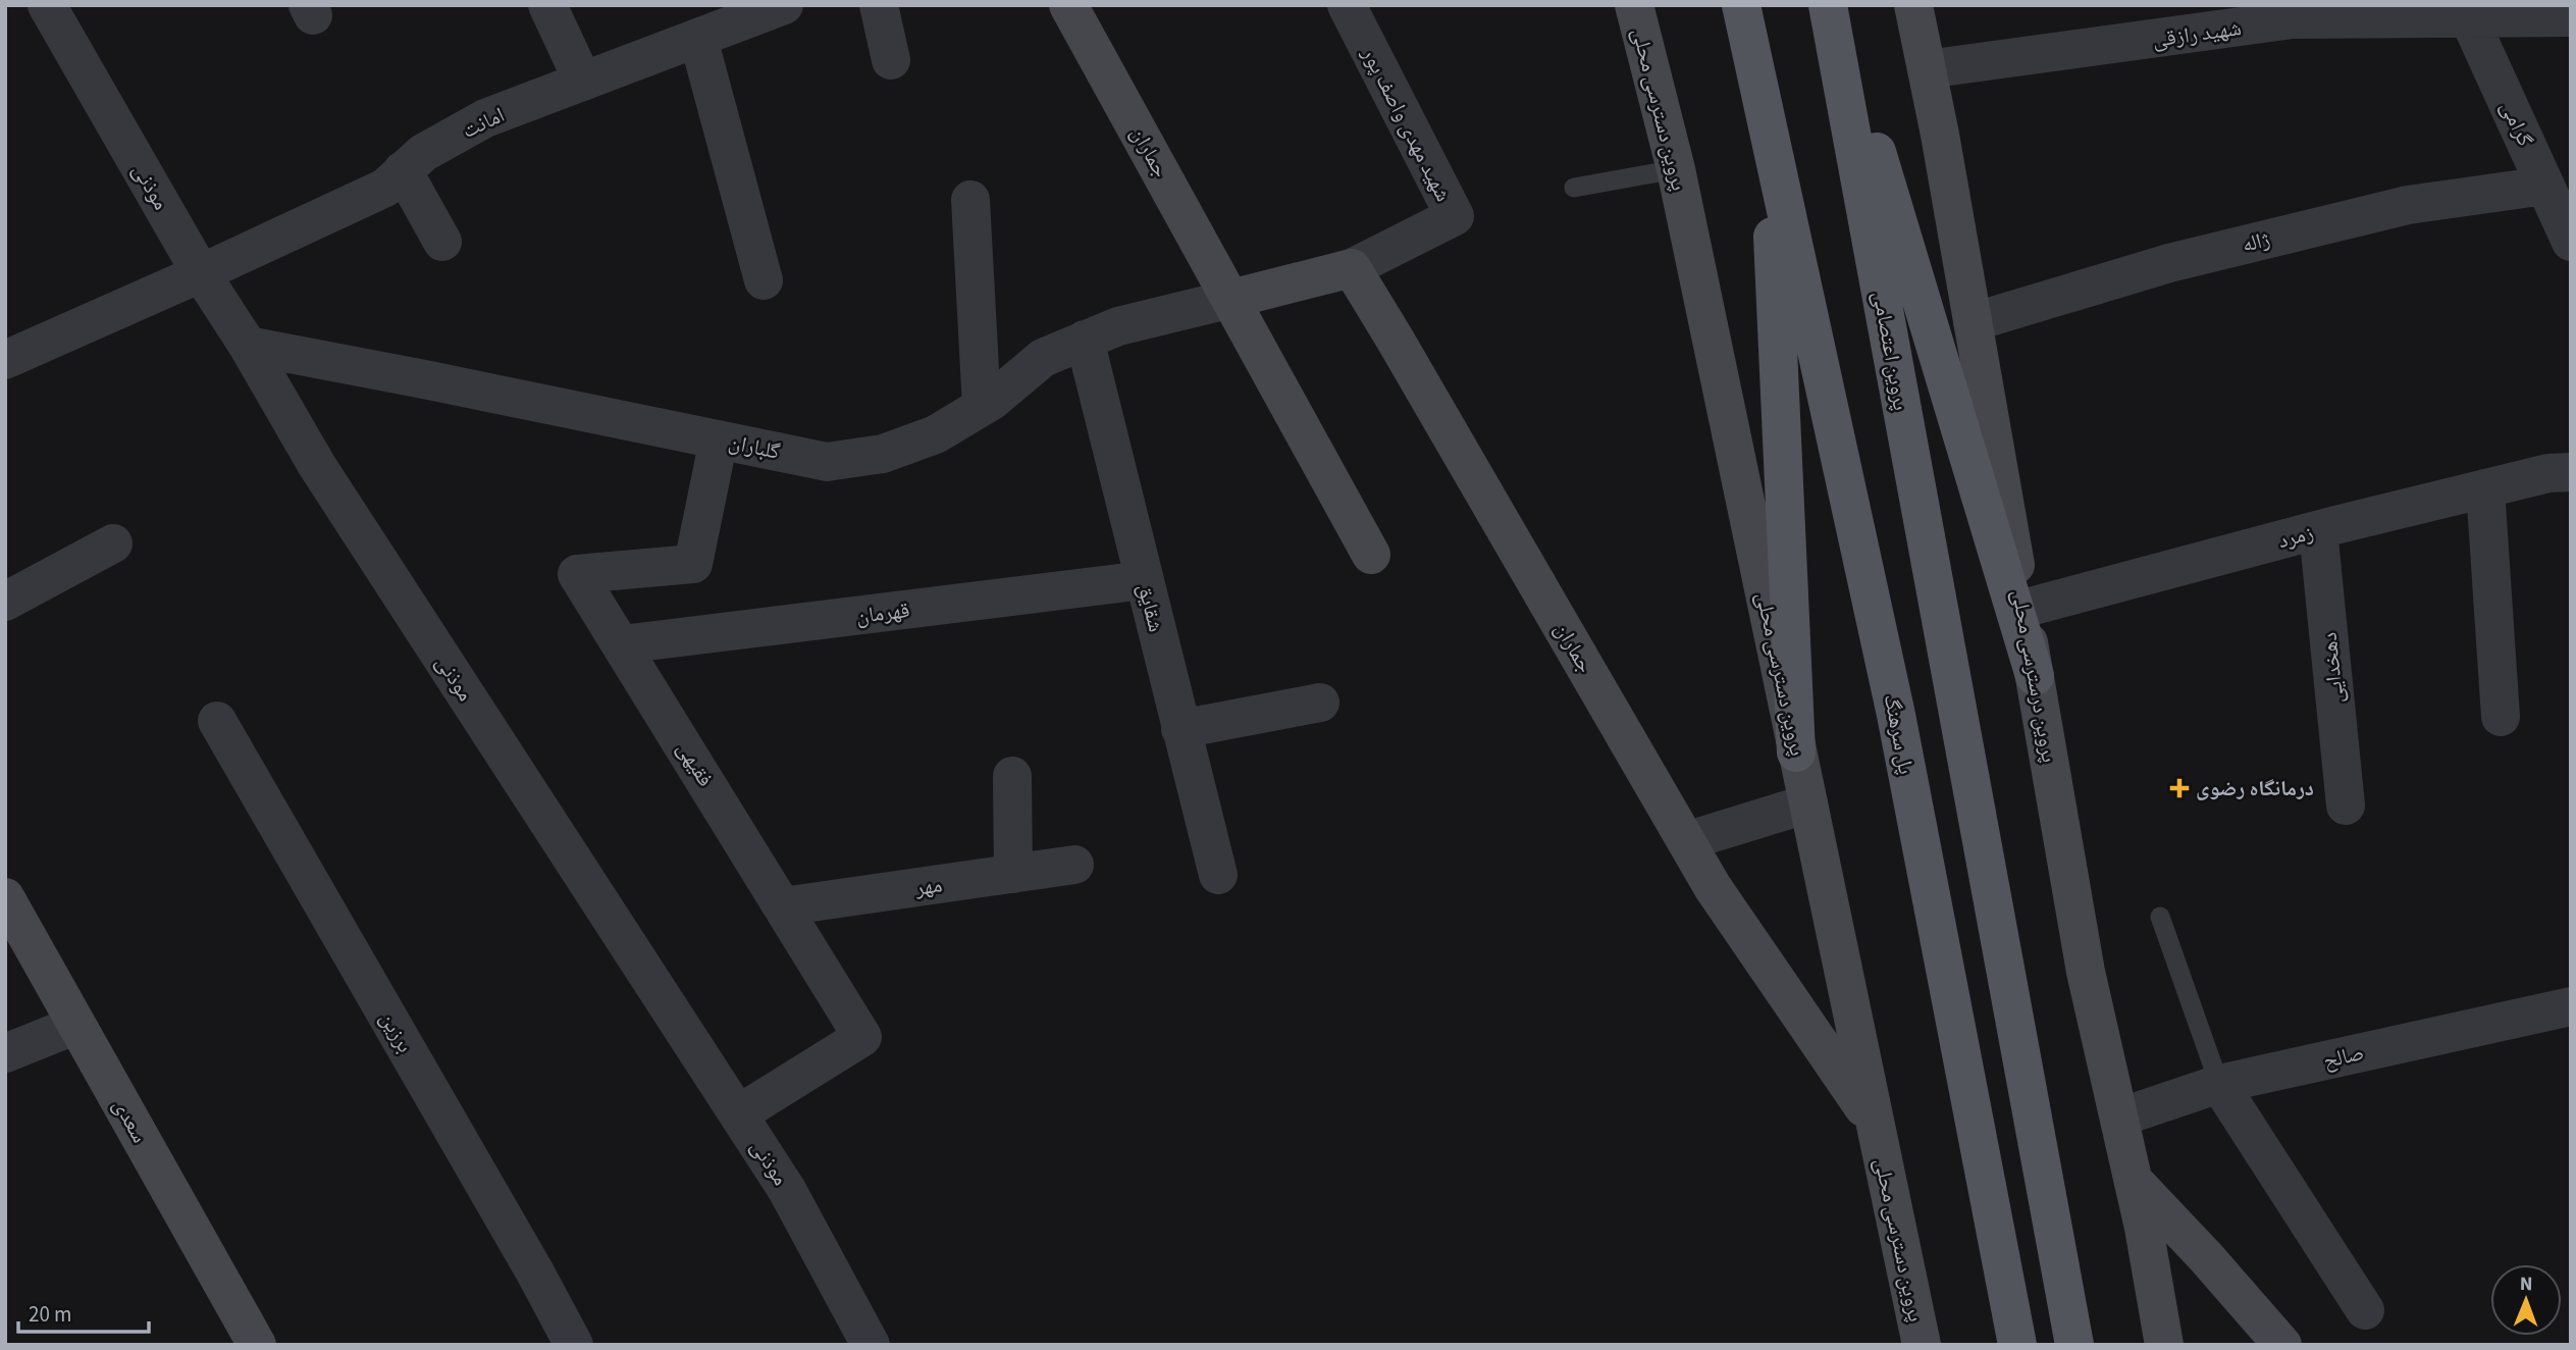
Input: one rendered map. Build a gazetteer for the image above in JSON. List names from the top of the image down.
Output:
{
  "streets": {
    "main road": [
      "پروین دسترسی محلی",
      "جماران",
      "پروین اعتصامی",
      "پروین درسترسی محلی",
      "پل سرهنگ",
      "سعدی"
    ],
    "street": [
      "شهید رازقی",
      "امانت",
      "گرامی",
      "شهید مهدی واصف پور",
      "موذنی",
      "ژاله",
      "گلباران",
      "زمرد",
      "شقایق",
      "قهرمان",
      "دهخدایی",
      "فقیهی",
      "مهر",
      "برزین",
      "صالح"
    ]
  },
  "crossings": [
    ["شهید رازقی", "گرامی"],
    ["شهید رازقی", "پروین درسترسی محلی"],
    ["پروین دسترسی محلی", "جماران"],
    ["امانت", "موذنی"],
    ["گرامی", "ژاله"],
    ["شهید مهدی واصف پور", "جماران"],
    ["جماران", "گلباران"],
    ["موذنی", "گلباران"],
    ["موذنی", "فقیهی"],
    ["ژاله", "پروین درسترسی محلی"],
    ["گلباران", "شقایق"],
    ["گلباران", "فقیهی"],
    ["زمرد", "دهخدایی"],
    ["زمرد", "پروین درسترسی محلی"],
    ["شقایق", "قهرمان"],
    ["قهرمان", "فقیهی"],
    ["پروین درسترسی محلی", "صالح"],
    ["فقیهی", "مهر"]
  ],
  "places": {
    "health": ["درمانگاه رضوی"]
  },
  "scale_bar": "20 m",
  "north": "top"
}
